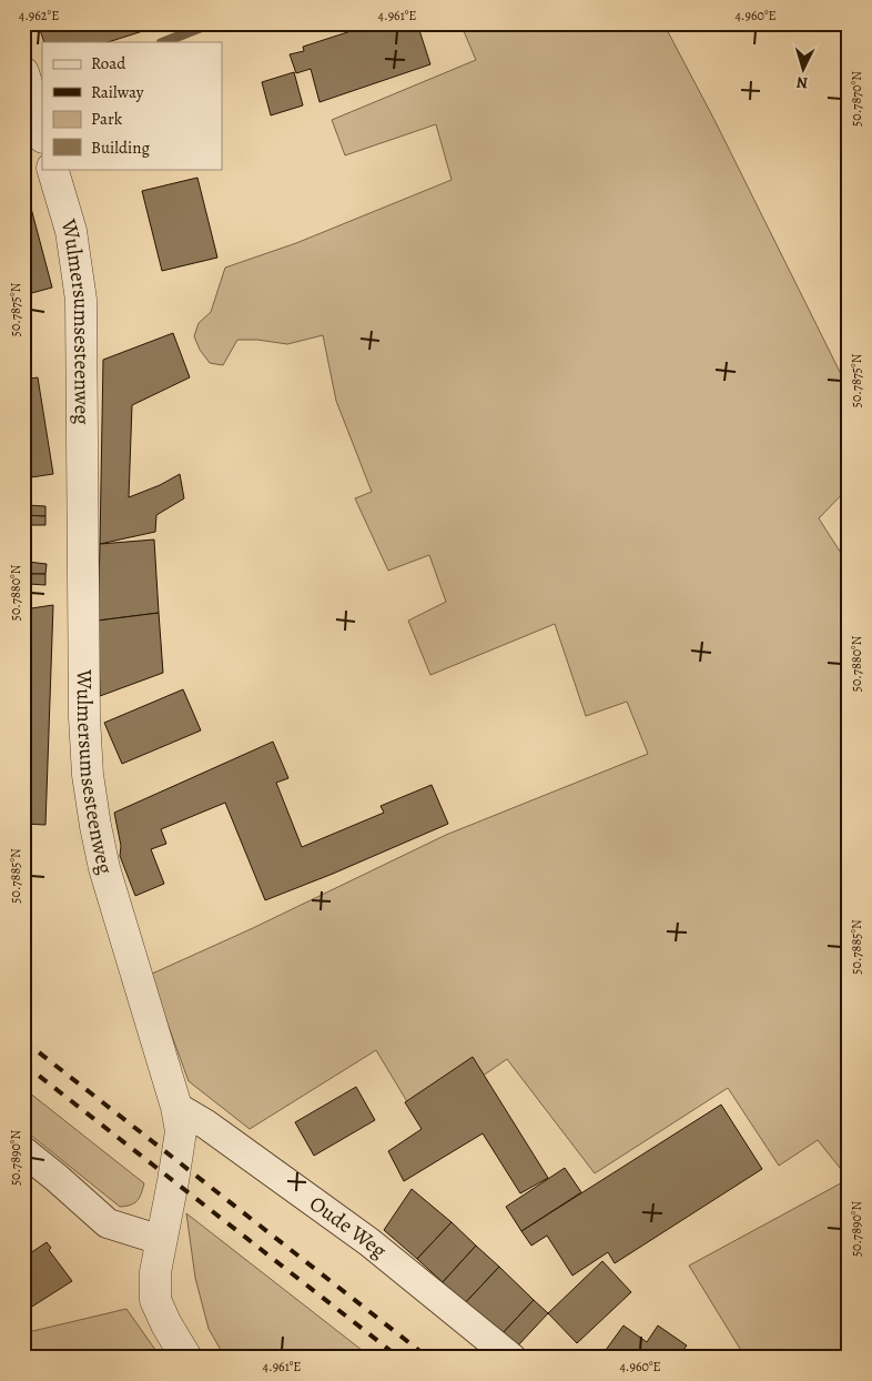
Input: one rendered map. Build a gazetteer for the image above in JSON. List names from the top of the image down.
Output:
{
  "streets": {
    "street": ["Wulmersumsesteenweg", "Oude Weg"]
  },
  "crossings": [
    ["Wulmersumsesteenweg", "Oude Weg"]
  ],
  "legend": [
    "Road",
    "Railway",
    "Park",
    "Building"
  ],
  "north": "bottom",
  "coordinates": [
    "4.962°E",
    "4.961°E",
    "4.960°E",
    "50.7870°N",
    "50.7875°N",
    "50.7880°N",
    "50.7885°N",
    "50.7890°N"
  ]
}
